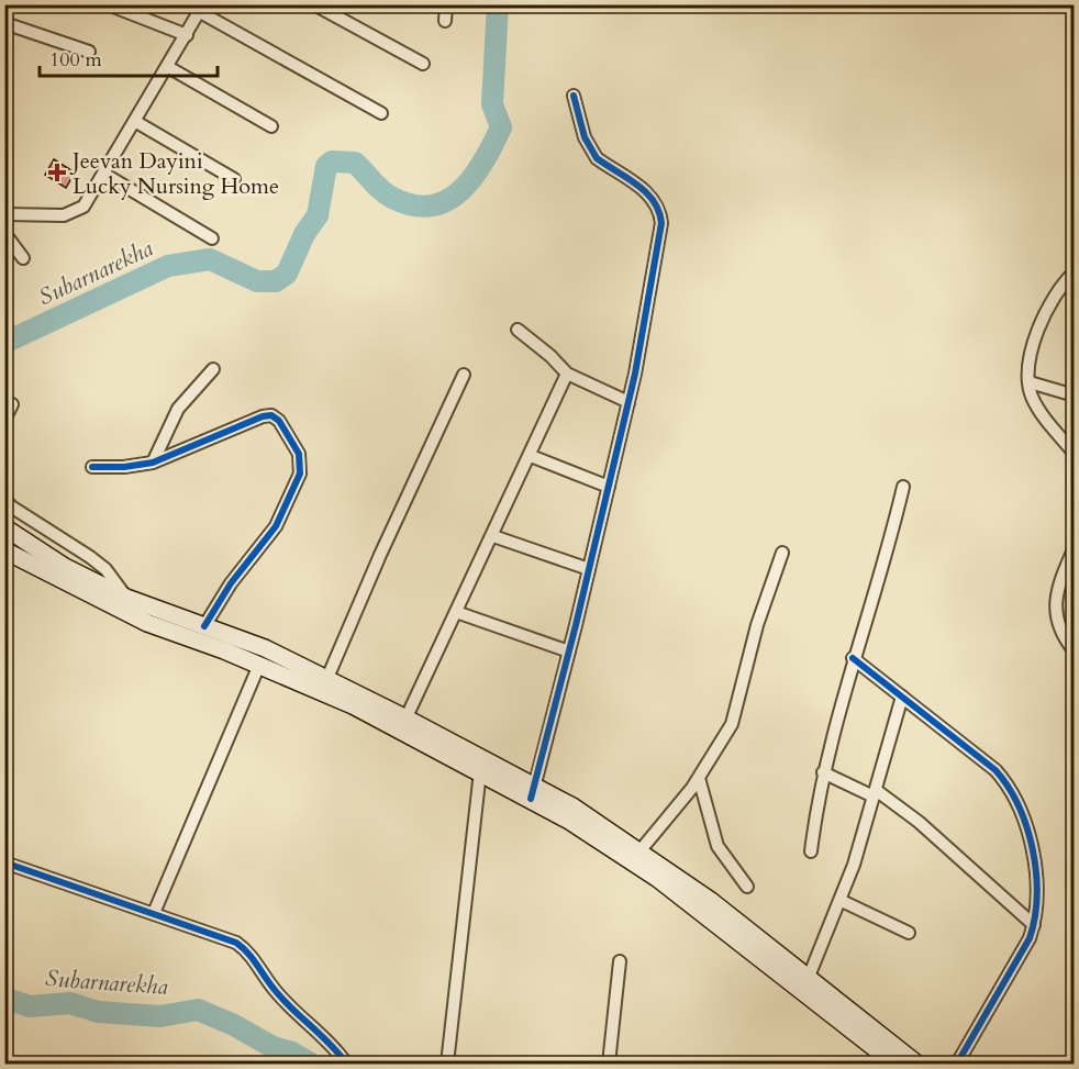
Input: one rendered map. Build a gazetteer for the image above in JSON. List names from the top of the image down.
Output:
{
  "water": ["Subarnarekha"],
  "places": {
    "health": ["Jeevan Dayini Lucky Nursing Home"]
  },
  "scale_bar": "100 m"
}
